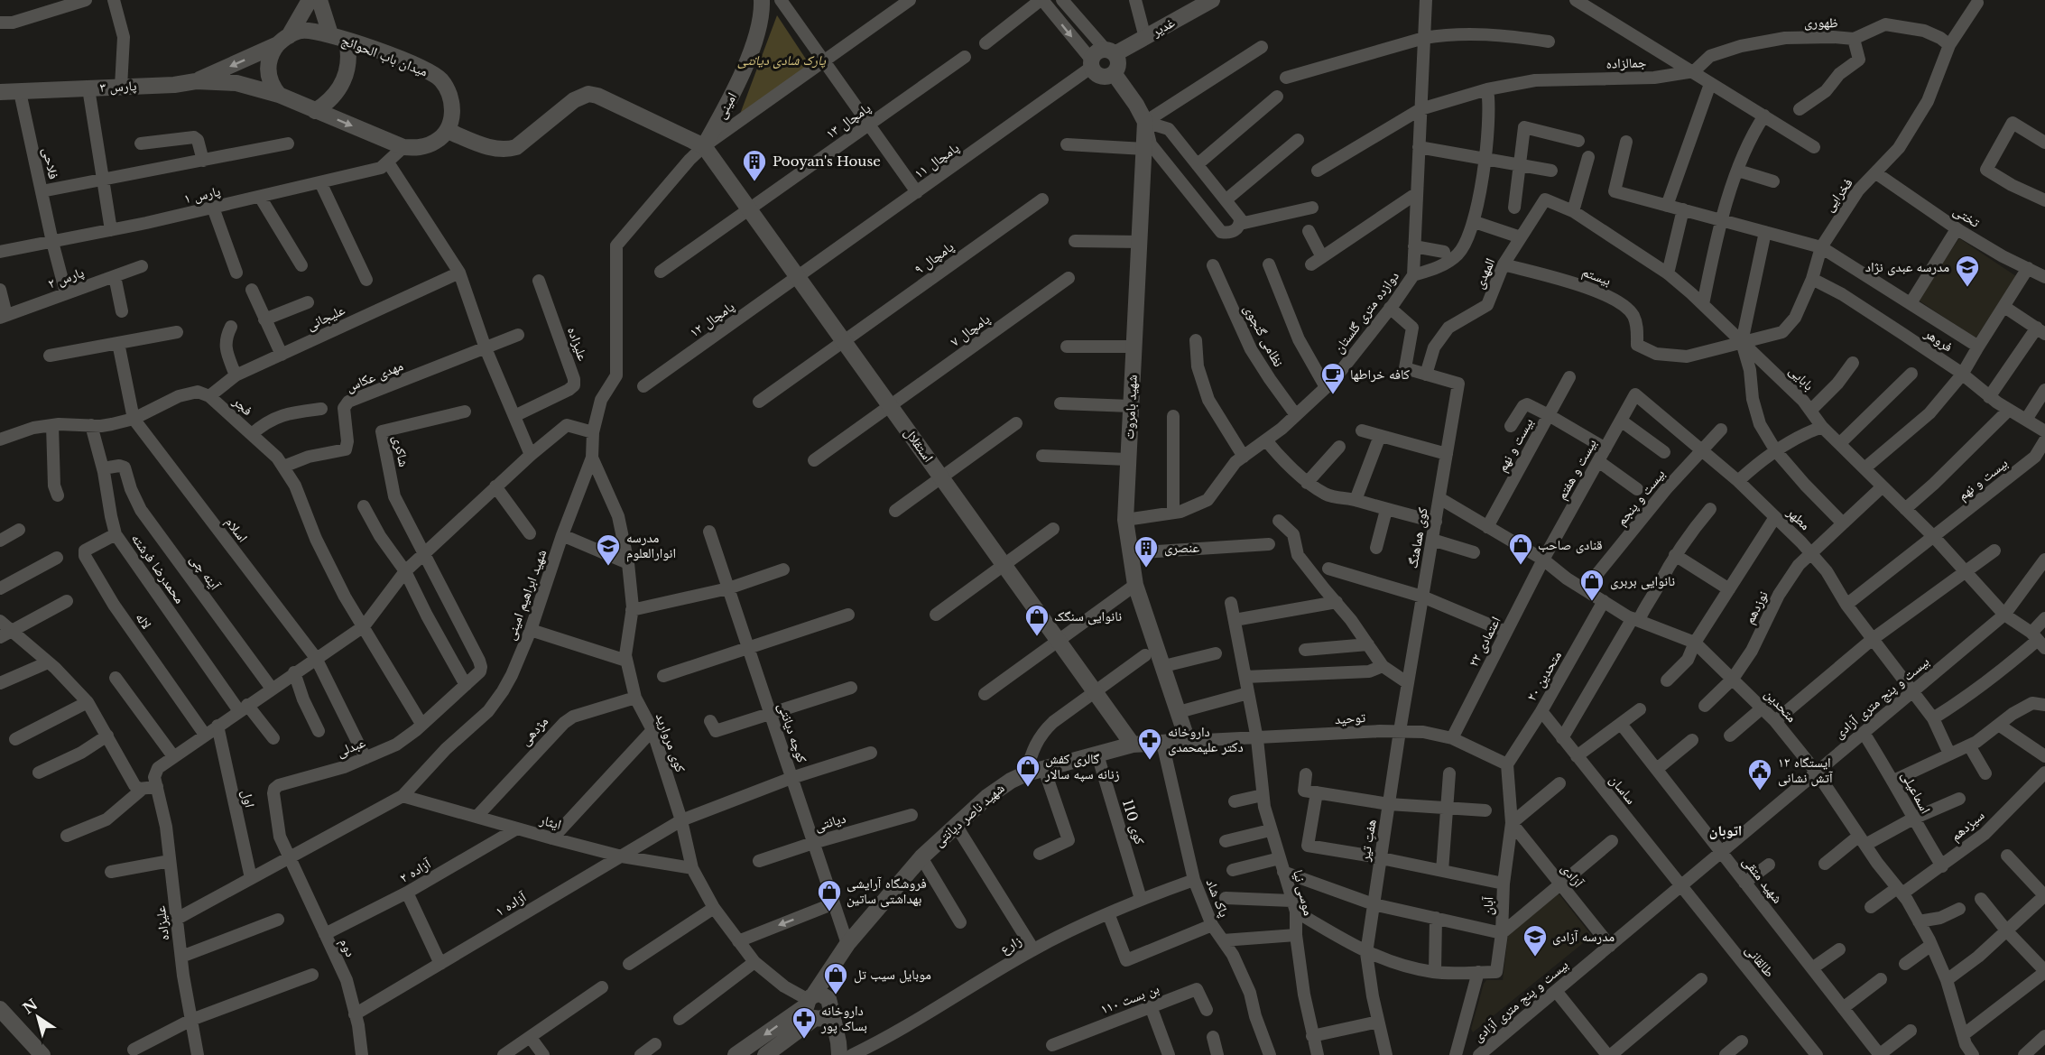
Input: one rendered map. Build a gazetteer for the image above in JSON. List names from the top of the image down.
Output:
{
  "streets": {
    "main road": [
      "غدیر",
      "میدان باب الحوائج",
      "پارس ۳",
      "امینی",
      "شهید بامروت",
      "استقلال",
      "شهید ناصر دیانتی"
    ],
    "street": [
      "ظهوری",
      "جمالزاده",
      "پامچال ۱۳",
      "پامچال ۱۱",
      "فلاحی",
      "پارس ۱",
      "فخرایی",
      "تختی",
      "پامچال ۹",
      "المهدی",
      "بیستم",
      "پارس ۲",
      "دوازده متری گلستان",
      "علیجانی",
      "پامچال ۱۲",
      "پامچال ۷",
      "نظامی گنجوی",
      "فروهر",
      "علیزاده",
      "مهدی عکاس",
      "بابایی",
      "فجر",
      "بیست و نهم",
      "شاکری",
      "بیست و هفتم",
      "بیست و پنجم",
      "مطهر",
      "اسلام",
      "کوی هماهنگ",
      "محمدرضا فرشته",
      "آینه چی",
      "شهید ابراهیم امینی",
      "نوزدهم",
      "لاله",
      "اعتمادی ۲۲",
      "متحدین ۲۰",
      "بیست و پنج متری آزادی",
      "متحدین",
      "توحید",
      "مژدهی",
      "کوچه دیانتی",
      "کوی مروارید",
      "عبدلی",
      "ساسان",
      "اسماعیلی",
      "اول",
      "ایثار",
      "دیانتی",
      "کوی 110",
      "سیزدهم",
      "هفتِ تیر",
      "آزاده ۲",
      "آزادی",
      "شهید متقی",
      "موسی نیا",
      "پاک شاد",
      "آزاده ۱",
      "آبان",
      "زارع",
      "دوم",
      "طالقانی",
      "بن بست ۱۱۰"
    ]
  },
  "crossings": [
    ["ظهوری", "جمالزاده"],
    ["ظهوری", "فخرایی"],
    ["غدیر", "پامچال ۱۱"],
    ["غدیر", "شهید بامروت"],
    ["میدان باب الحوائج", "پارس ۳"],
    ["جمالزاده", "دوازده متری گلستان"],
    ["پارس ۳", "فلاحی"],
    ["امینی", "استقلال"],
    ["امینی", "شهید ابراهیم امینی"],
    ["پامچال ۱۳", "استقلال"],
    ["پامچال ۱۱", "پامچال ۱۲"],
    ["پامچال ۱۱", "شهید بامروت"],
    ["پامچال ۱۱", "استقلال"],
    ["فلاحی", "پارس ۱"],
    ["فلاحی", "پارس ۲"],
    ["فخرایی", "تختی"],
    ["فخرایی", "بیستم"],
    ["فخرایی", "فروهر"],
    ["فخرایی", "بابایی"],
    ["پامچال ۹", "استقلال"],
    ["المهدی", "بیستم"],
    ["المهدی", "بابایی"],
    ["المهدی", "کوی هماهنگ"],
    ["بیستم", "بابایی"],
    ["دوازده متری گلستان", "نظامی گنجوی"],
    ["دوازده متری گلستان", "شهید بامروت"],
    ["علیجانی", "فجر"],
    ["پامچال ۱۲", "استقلال"],
    ["پامچال ۷", "استقلال"],
    ["علیزاده", "شهید ابراهیم امینی"],
    ["مهدی عکاس", "فجر"],
    ["بابایی", "بیست و نهم"],
    ["بابایی", "نوزدهم"],
    ["بابایی", "بیست و پنج متری آزادی"],
    ["فجر", "عبدلی"],
    ["شهید بامروت", "توحید"],
    ["شهید بامروت", "شهید ناصر دیانتی"],
    ["استقلال", "شهید ابراهیم امینی"],
    ["استقلال", "شهید ناصر دیانتی"],
    ["بیست و نهم", "مطهر"],
    ["بیست و نهم", "متحدین"],
    ["شاکری", "عبدلی"],
    ["بیست و هفتم", "مطهر"],
    ["بیست و هفتم", "اعتمادی ۲۲"],
    ["بیست و هفتم", "متحدین"],
    ["بیست و پنجم", "مطهر"],
    ["بیست و پنجم", "متحدین"],
    ["مطهر", "نوزدهم"],
    ["مطهر", "بیست و پنج متری آزادی"],
    ["اسلام", "عبدلی"],
    ["کوی هماهنگ", "متحدین"],
    ["کوی هماهنگ", "توحید"],
    ["کوی هماهنگ", "هفتِ تیر"],
    ["محمدرضا فرشته", "آینه چی"],
    ["محمدرضا فرشته", "لاله"],
    ["شهید ابراهیم امینی", "کوی مروارید"],
    ["شهید ابراهیم امینی", "عبدلی"],
    ["شهید ابراهیم امینی", "اول"],
    ["شهید ابراهیم امینی", "ایثار"],
    ["شهید ابراهیم امینی", "دوم"],
    ["نوزدهم", "متحدین"],
    ["اعتمادی ۲۲", "متحدین"],
    ["اعتمادی ۲۲", "توحید"],
    ["متحدین ۲۰", "متحدین"],
    ["متحدین ۲۰", "توحید"],
    ["متحدین ۲۰", "ساسان"],
    ["متحدین ۲۰", "آبان"],
    ["بیست و پنج متری آزادی", "متحدین"],
    ["بیست و پنج متری آزادی", "ساسان"],
    ["بیست و پنج متری آزادی", "اسماعیلی"],
    ["بیست و پنج متری آزادی", "آزادی"],
    ["بیست و پنج متری آزادی", "شهید متقی"],
    ["بیست و پنج متری آزادی", "طالقانی"],
    ["متحدین", "سیزدهم"],
    ["توحید", "شهید ناصر دیانتی"],
    ["توحید", "هفتِ تیر"],
    ["توحید", "موسی نیا"],
    ["توحید", "آبان"],
    ["مژدهی", "کوی مروارید"],
    ["مژدهی", "ایثار"],
    ["کوچه دیانتی", "شهید ناصر دیانتی"],
    ["کوچه دیانتی", "دیانتی"],
    ["کوچه دیانتی", "آزاده ۱"],
    ["کوی مروارید", "شهید ناصر دیانتی"],
    ["کوی مروارید", "ایثار"],
    ["کوی مروارید", "آزاده ۱"],
    ["عبدلی", "دوم"],
    ["ساسان", "طالقانی"],
    ["اسماعیلی", "سیزدهم"],
    ["شهید ناصر دیانتی", "کوی 110"],
    ["شهید ناصر دیانتی", "پاک شاد"],
    ["شهید ناصر دیانتی", "زارع"],
    ["ایثار", "آزاده ۲"],
    ["ایثار", "آزاده ۱"],
    ["کوی 110", "زارع"],
    ["آزاده ۲", "دوم"],
    ["آزادی", "آبان"],
    ["پاک شاد", "زارع"],
    ["آزاده ۱", "دوم"]
  ],
  "districts": ["اتوبان"],
  "parks": ["پارک شادی دیانتی"],
  "places": {
    "building": ["Pooyan's House", "عنصری"],
    "school or university": ["مدرسه عبدی نژاد", "مدرسه انوارالعلوم", "مدرسه آزادی"],
    "cafe": ["کافه خراطها"],
    "shop": [
      "قنادی صاحب",
      "نانوایی بربری",
      "نانوایی سنگک",
      "گالری کفش زنانه سپه سالار",
      "فروشگاه آرایشی بهداشتی ساتین",
      "موبایل سیب تل"
    ],
    "pharmacy": ["داروخانه دکتر علیمحمدی", "داروخانه بساک پور"],
    "public building": ["ایستگاه ۱۲ آتش نشانی"]
  },
  "north": "top left"
}
